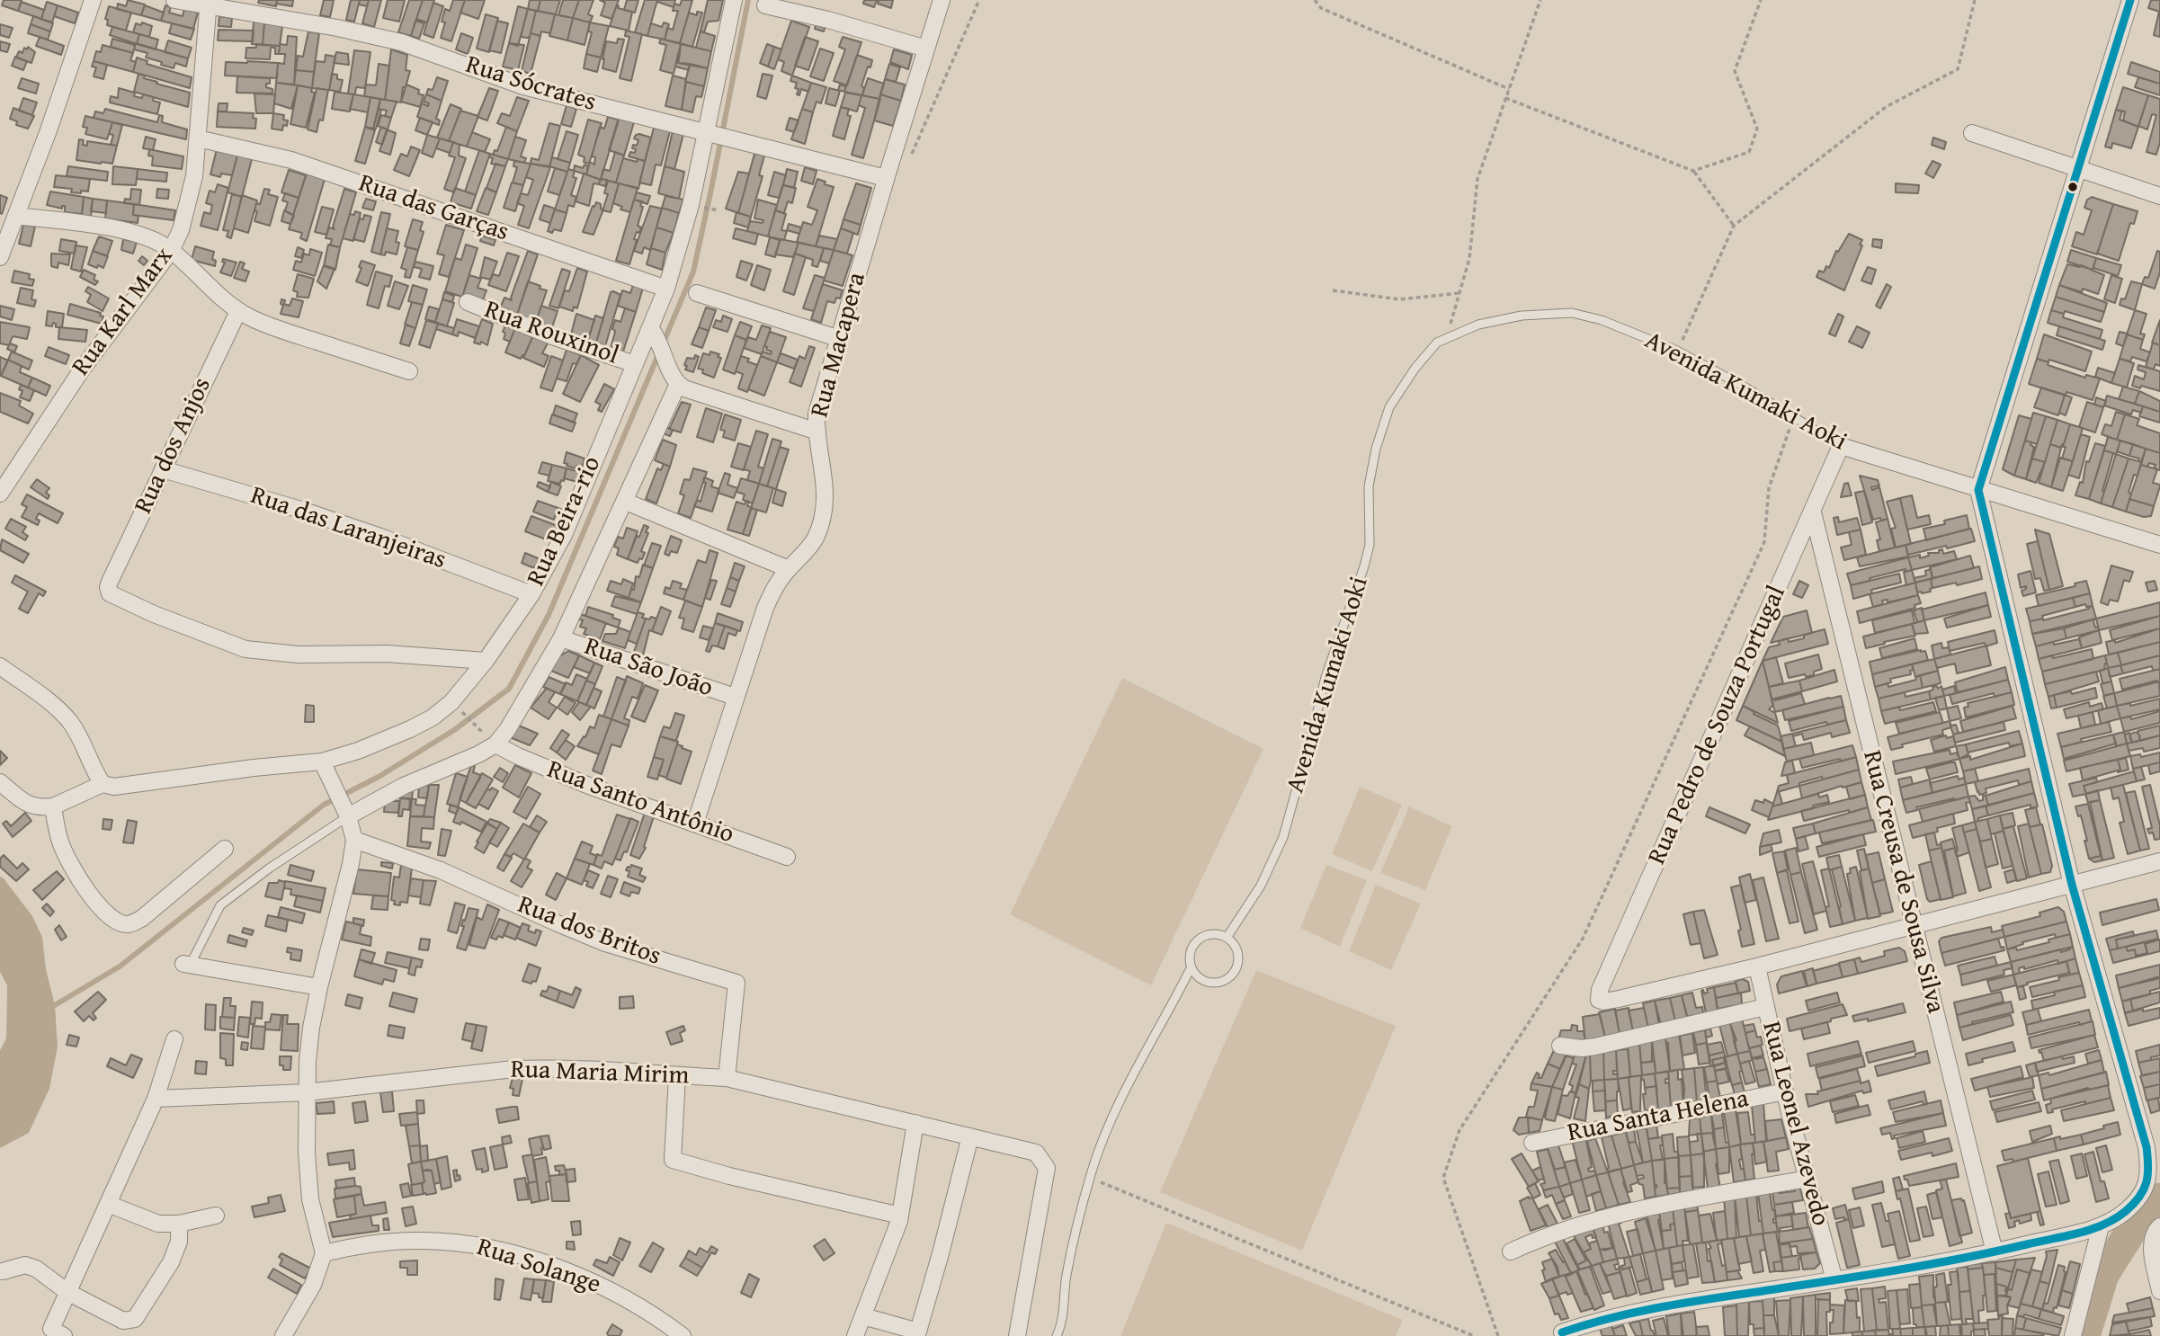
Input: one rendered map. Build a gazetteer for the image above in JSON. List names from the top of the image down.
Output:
{
  "streets": {
    "street": [
      "Rua Sócrates",
      "Rua das Garças",
      "Rua Karl Marx",
      "Rua Rouxinol",
      "Rua Macapera",
      "Avenida Kumaki Aoki",
      "Rua dos Anjos",
      "Rua Beira-rio",
      "Rua das Laranjeiras",
      "Rua São João",
      "Rua Pedro de Souza Portugal",
      "Rua Santo Antônio",
      "Rua Creusa de Sousa Silva",
      "Rua dos Britos",
      "Rua Maria Mirim",
      "Rua Santa Helena",
      "Rua Leonel Azevedo",
      "Rua Solange"
    ]
  },
  "crossings": [
    ["Rua Sócrates", "Rua Karl Marx"],
    ["Rua Sócrates", "Rua Macapera"],
    ["Rua Sócrates", "Rua Beira-rio"],
    ["Rua das Garças", "Rua Karl Marx"],
    ["Rua das Garças", "Rua Beira-rio"],
    ["Rua Rouxinol", "Rua Beira-rio"],
    ["Rua Macapera", "Rua São João"],
    ["Rua Macapera", "Rua Santo Antônio"],
    ["Avenida Kumaki Aoki", "Rua Pedro de Souza Portugal"],
    ["Rua dos Anjos", "Rua Beira-rio"],
    ["Rua dos Anjos", "Rua das Laranjeiras"],
    ["Rua Beira-rio", "Rua das Laranjeiras"],
    ["Rua Pedro de Souza Portugal", "Rua Creusa de Sousa Silva"],
    ["Rua Pedro de Souza Portugal", "Rua Leonel Azevedo"],
    ["Rua dos Britos", "Rua Maria Mirim"],
    ["Rua Santa Helena", "Rua Leonel Azevedo"]
  ]
}
